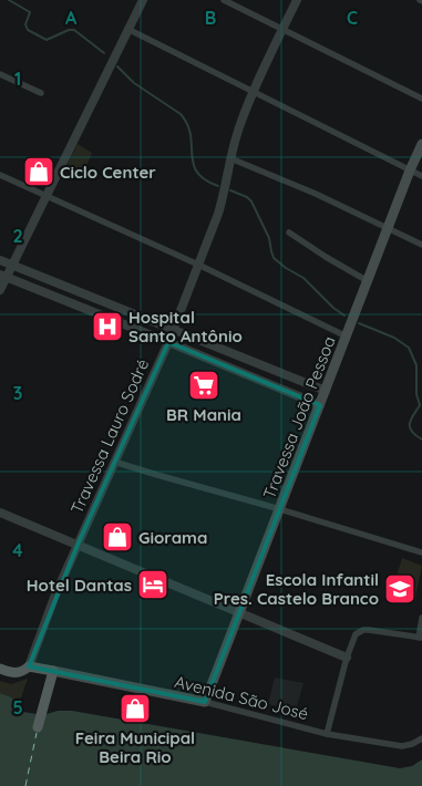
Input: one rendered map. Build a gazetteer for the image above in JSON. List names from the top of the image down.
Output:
{
  "streets": {
    "main road": ["Travessa João Pessoa", "Avenida São José"],
    "street": ["Travessa Lauro Sodré"]
  },
  "crossings": [
    ["Travessa João Pessoa", "Avenida São José"]
  ],
  "places": {
    "shop": ["Ciclo Center", "Giorama", "Feira Municipal Beira Rio"],
    "hospital": ["Hospital Santo Antônio"],
    "supermarket": ["BR Mania"],
    "hotel": ["Hotel Dantas"],
    "school or university": ["Escola Infantil Pres. Castelo Branco"]
  },
  "grid": {
    "columns": ["A", "B", "C"],
    "rows": [
      "1",
      "2",
      "3",
      "4",
      "5"
    ]
  }
}
